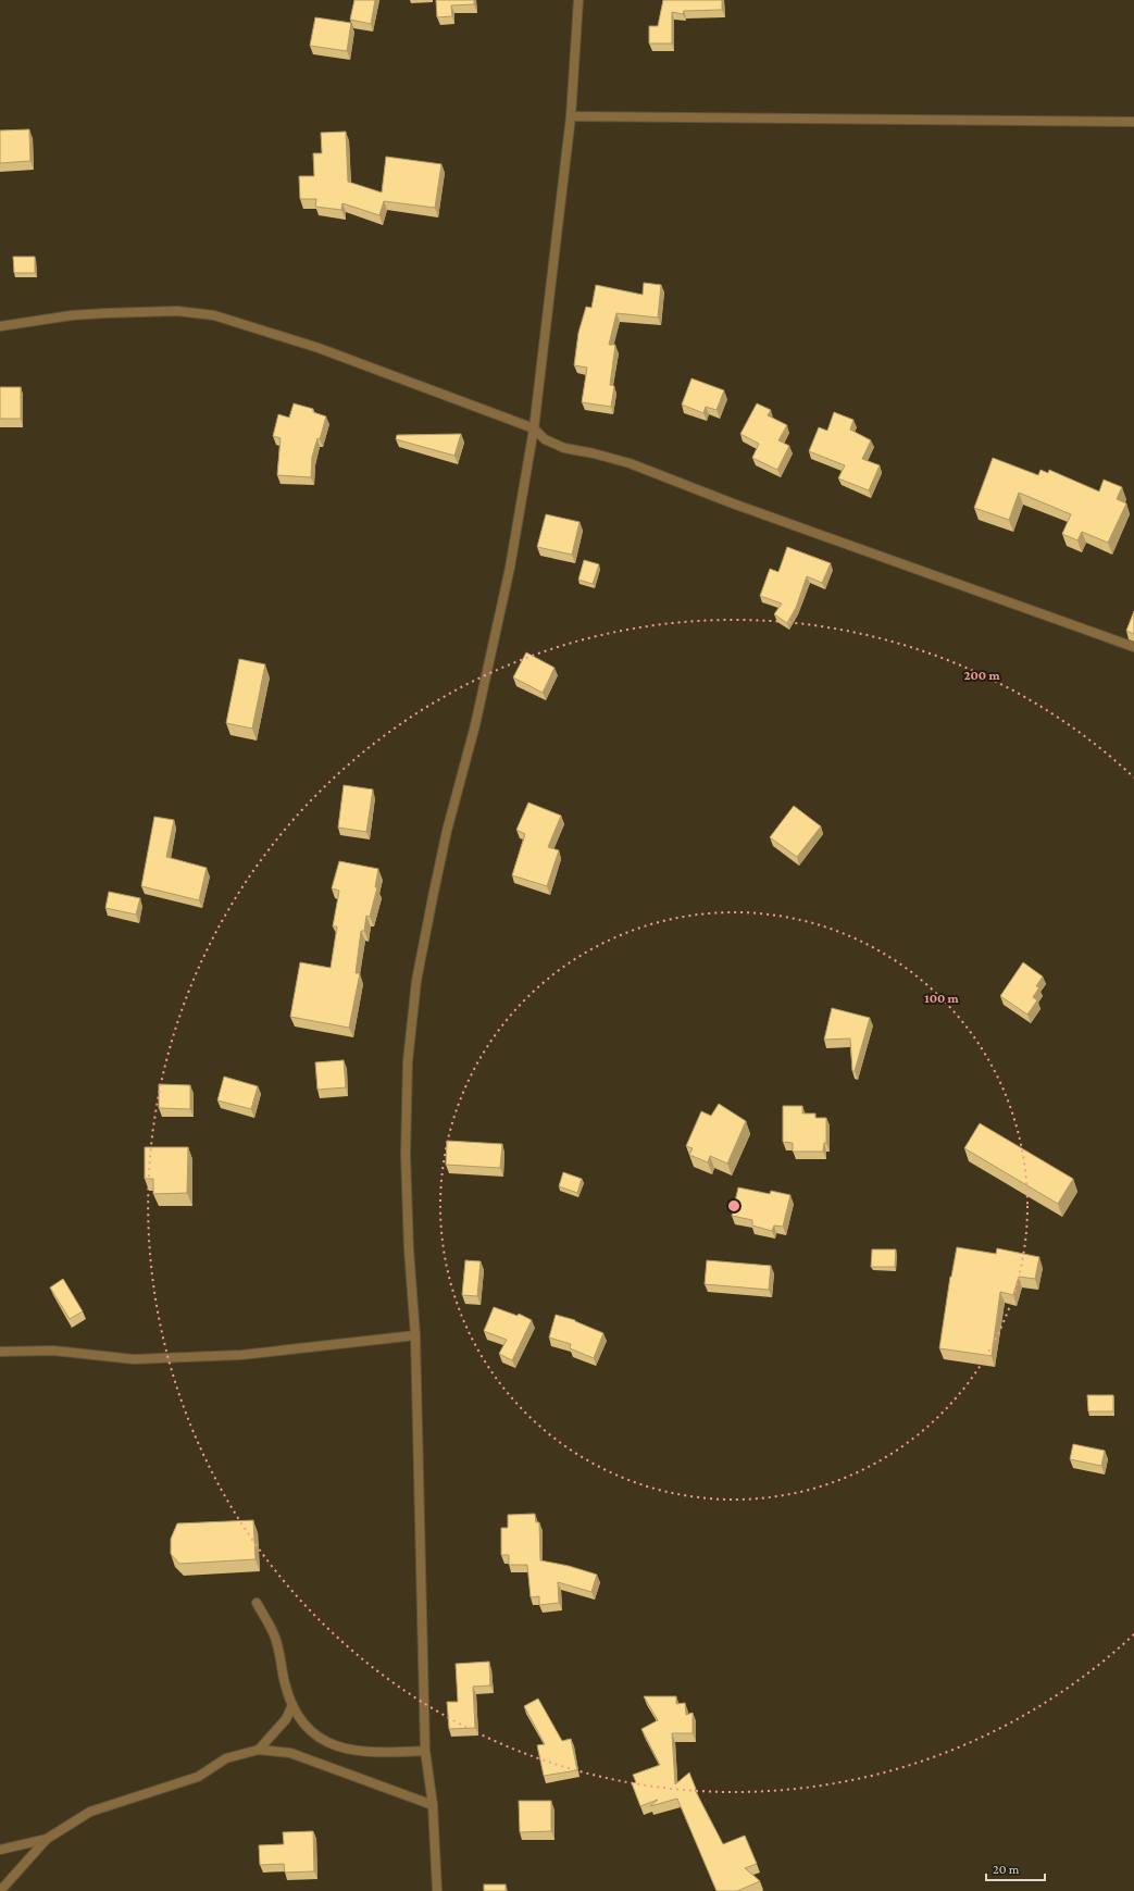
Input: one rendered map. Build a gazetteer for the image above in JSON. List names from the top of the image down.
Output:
{
  "scale_bar": "20 m",
  "rings": ["200 m", "100 m"]
}
